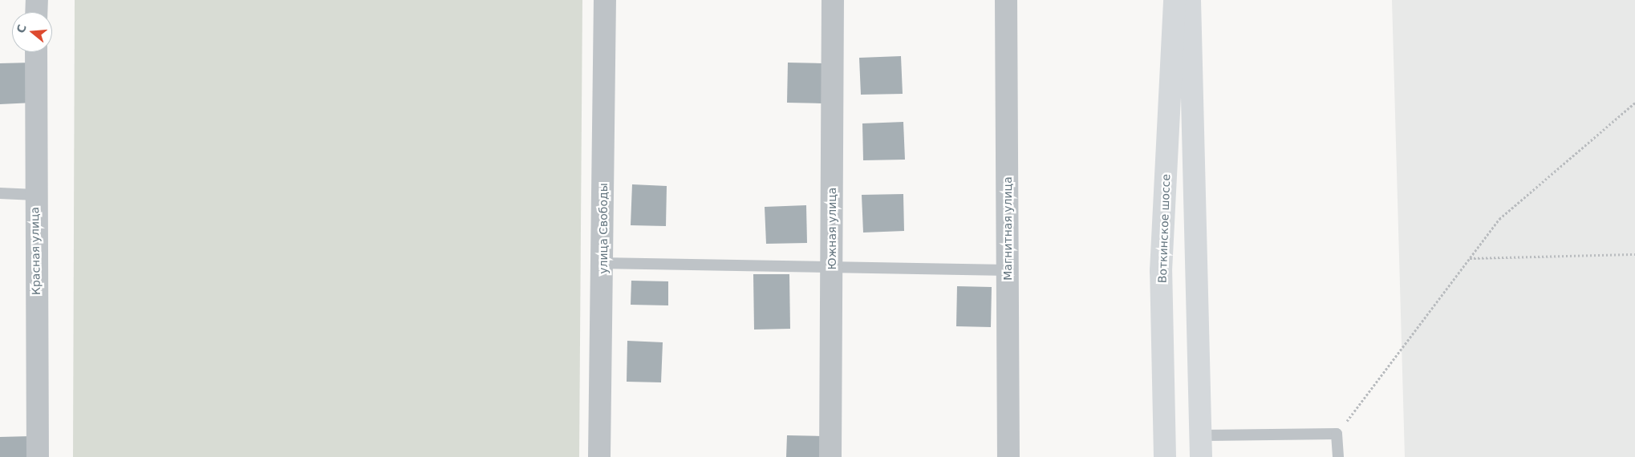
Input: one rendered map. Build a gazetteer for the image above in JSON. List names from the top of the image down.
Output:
{
  "streets": {
    "main road": ["Воткинское шоссе"],
    "street": [
      "улица Свободы",
      "Южная улица",
      "Магнитная улица",
      "Красная улица"
    ]
  },
  "north": "left"
}
